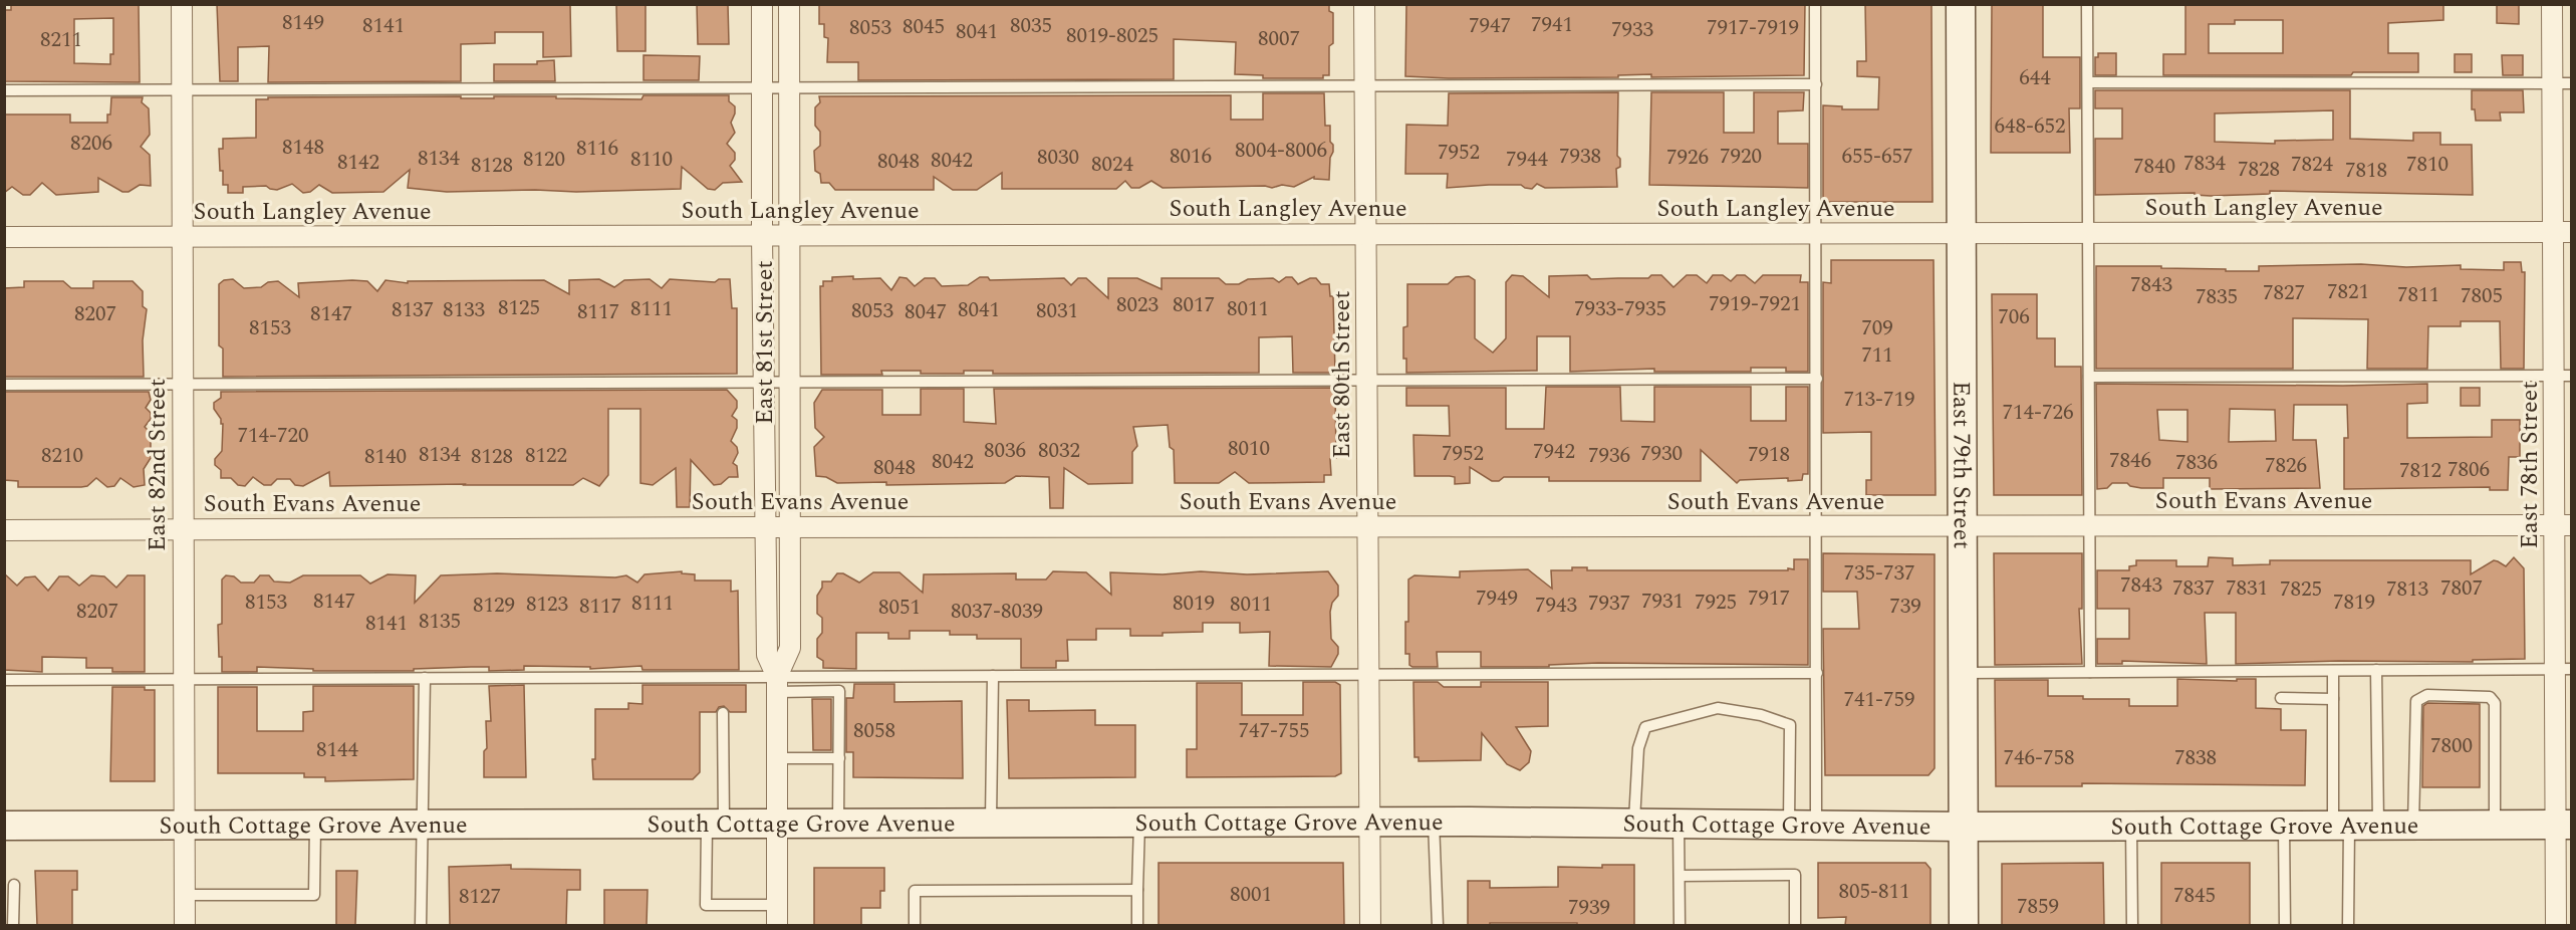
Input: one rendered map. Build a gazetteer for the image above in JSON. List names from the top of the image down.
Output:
{
  "streets": {
    "main road": ["East 79th Street", "South Cottage Grove Avenue"],
    "street": [
      "South Langley Avenue",
      "East 81st Street",
      "East 80th Street",
      "East 82nd Street",
      "East 78th Street",
      "South Evans Avenue"
    ]
  },
  "crossings": [
    ["South Langley Avenue", "East 81st Street"],
    ["South Langley Avenue", "East 80th Street"],
    ["South Langley Avenue", "East 82nd Street"],
    ["South Langley Avenue", "East 79th Street"],
    ["South Langley Avenue", "East 78th Street"],
    ["East 81st Street", "South Evans Avenue"],
    ["East 81st Street", "South Cottage Grove Avenue"],
    ["East 80th Street", "South Evans Avenue"],
    ["East 80th Street", "South Cottage Grove Avenue"],
    ["East 82nd Street", "South Evans Avenue"],
    ["East 82nd Street", "South Cottage Grove Avenue"],
    ["East 79th Street", "South Evans Avenue"],
    ["East 79th Street", "South Cottage Grove Avenue"],
    ["East 78th Street", "South Evans Avenue"],
    ["East 78th Street", "South Cottage Grove Avenue"]
  ],
  "house_numbers": [
    "8149",
    "7941",
    "8141",
    "8035",
    "7947",
    "8045",
    "8053",
    "7917-7919",
    "7933",
    "8041",
    "8019-8025",
    "8007",
    "8211",
    "644",
    "648-652",
    "8206",
    "8148",
    "8116",
    "8004-8006",
    "7952",
    "8016",
    "7938",
    "7920",
    "655-657",
    "8030",
    "7926",
    "8134",
    "8120",
    "8110",
    "7944",
    "8042",
    "8048",
    "8142",
    "7834",
    "8024",
    "7824",
    "7810",
    "8128",
    "7840",
    "7828",
    "7818",
    "7843",
    "7821",
    "7827",
    "7811",
    "7805",
    "7835",
    "7919-7921",
    "8023",
    "8017",
    "8125",
    "8111",
    "8011",
    "7933-7935",
    "8137",
    "8133",
    "8041",
    "8053",
    "8031",
    "8117",
    "8047",
    "8207",
    "8147",
    "706",
    "8153",
    "709",
    "711",
    "713-719",
    "714-726",
    "714-720",
    "8010",
    "8036",
    "8032",
    "7942",
    "7952",
    "7930",
    "8134",
    "7918",
    "8210",
    "8122",
    "7936",
    "8140",
    "8128",
    "7846",
    "8042",
    "7836",
    "7826",
    "8048",
    "7806",
    "7812",
    "735-737",
    "7843",
    "7837",
    "7831",
    "7807",
    "7825",
    "7813",
    "7949",
    "7917",
    "8147",
    "7931",
    "8153",
    "7925",
    "7819",
    "8111",
    "8019",
    "7937",
    "8123",
    "8011",
    "8129",
    "7943",
    "8117",
    "739",
    "8051",
    "8207",
    "8037-8039",
    "8135",
    "8141",
    "741-759",
    "8058",
    "747-755",
    "7800",
    "8144",
    "746-758",
    "7838",
    "805-811",
    "8001",
    "7845",
    "8127",
    "7859",
    "7939"
  ]
}
